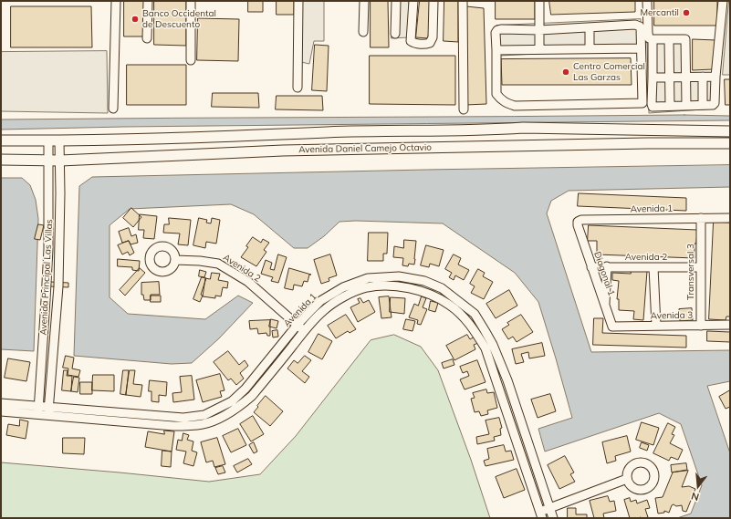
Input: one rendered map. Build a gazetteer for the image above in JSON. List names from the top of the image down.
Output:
{
  "streets": {
    "main road": ["Avenida Daniel Camejo Octavio"],
    "street": [
      "Avenida 1",
      "Avenida 2",
      "Transversal 3",
      "Diagonal 1",
      "Avenida Principal Las Villas",
      "Avenida 3"
    ]
  },
  "crossings": [
    ["Avenida Daniel Camejo Octavio", "Avenida Principal Las Villas"],
    ["Avenida 1", "Avenida 2"],
    ["Avenida 1", "Transversal 3"],
    ["Avenida 1", "Diagonal 1"],
    ["Avenida 1", "Avenida Principal Las Villas"],
    ["Avenida 2", "Transversal 3"],
    ["Avenida 2", "Diagonal 1"],
    ["Transversal 3", "Avenida 3"],
    ["Diagonal 1", "Avenida 3"]
  ],
  "places": ["Mercantil", "Banco Occidental de Descuento", "Centro Comercial Las Garzas"],
  "north": "bottom"
}
